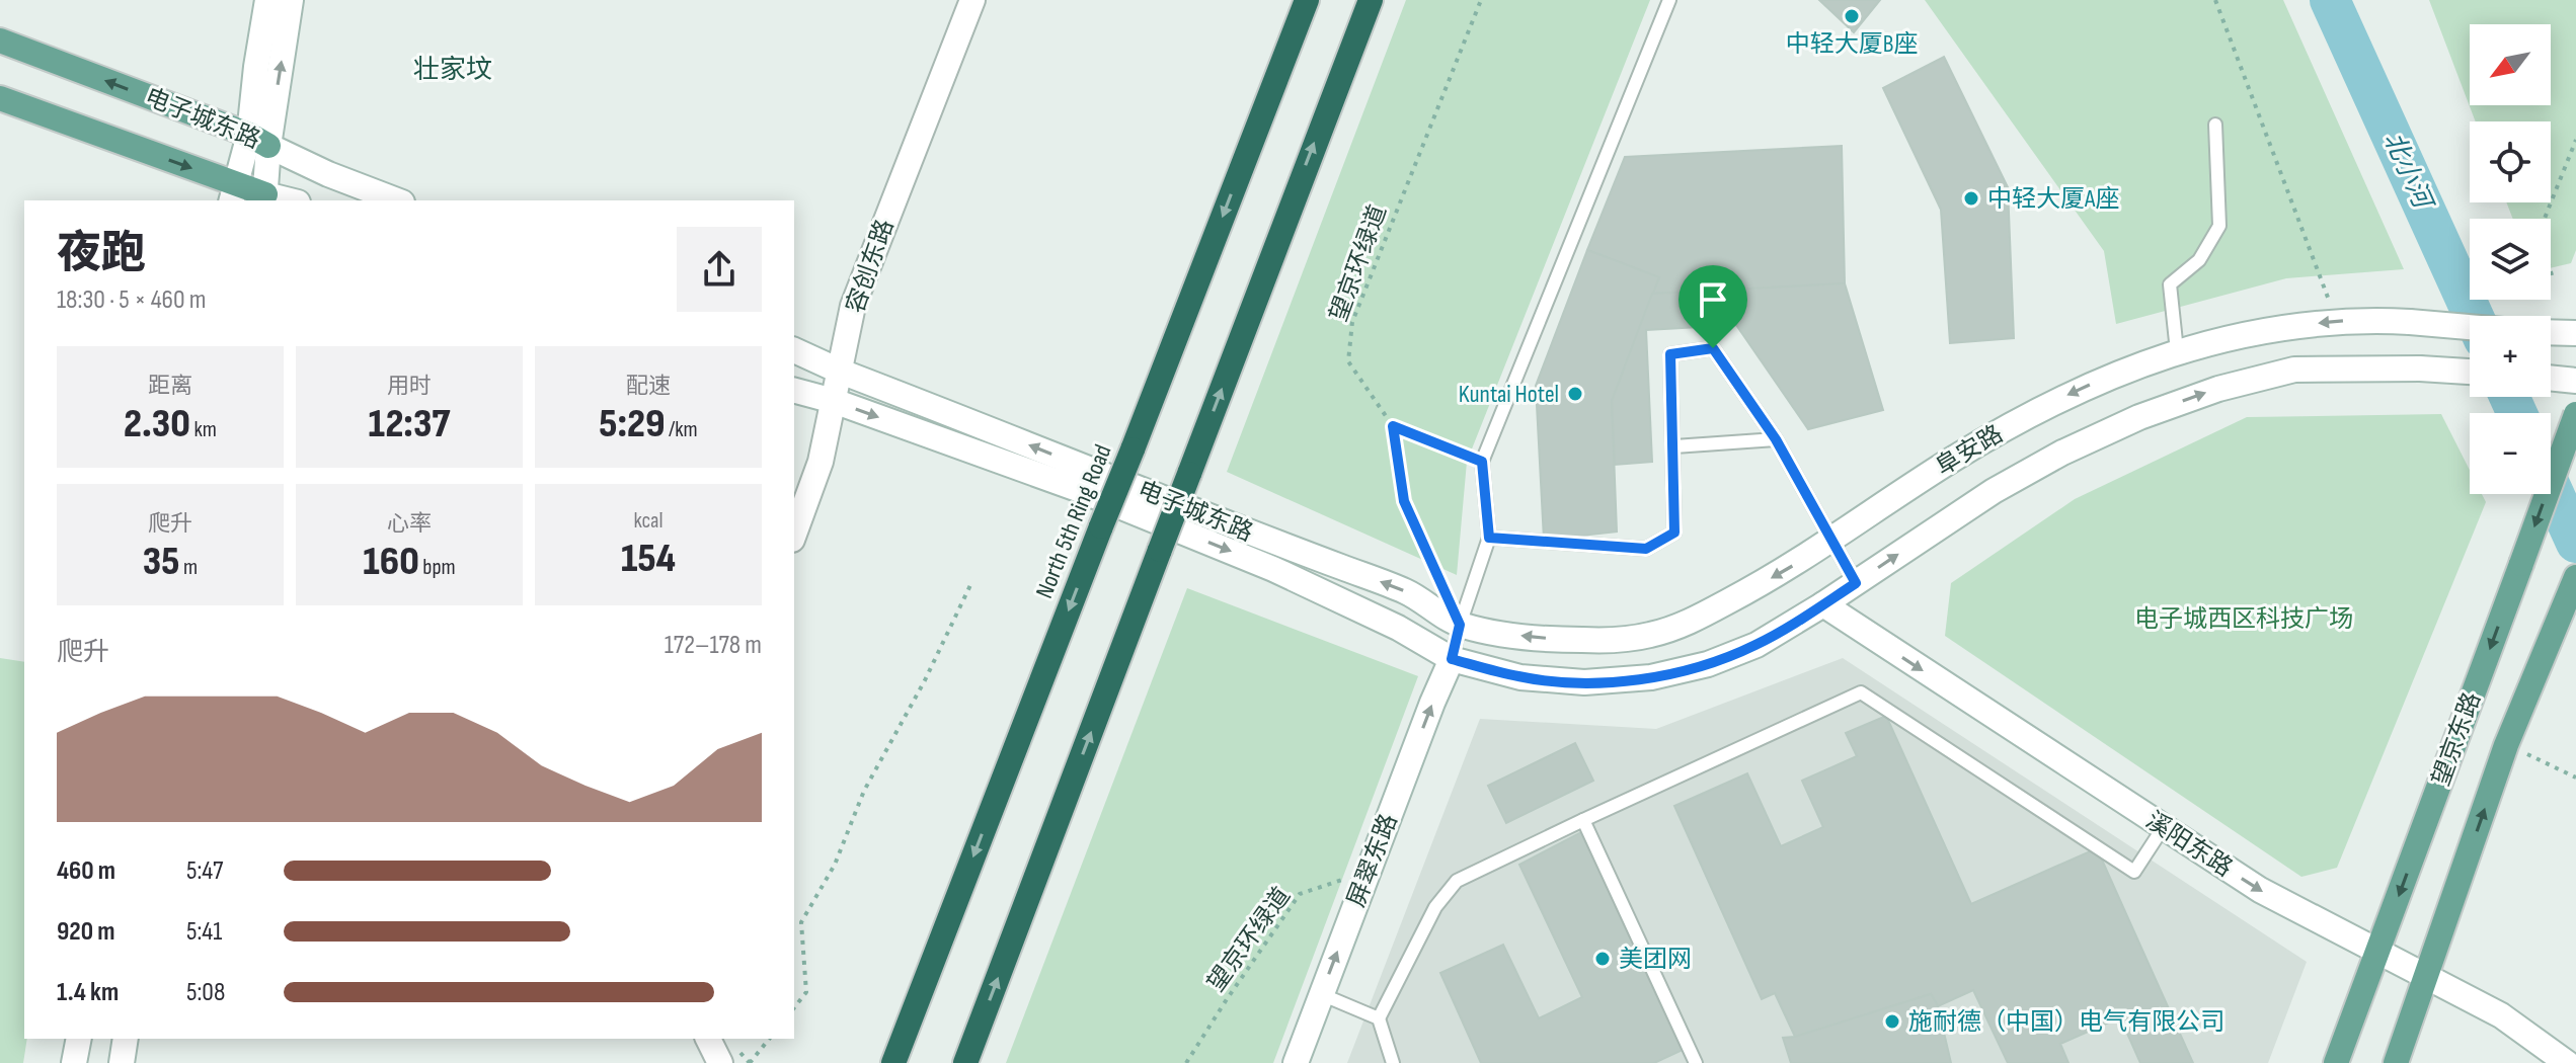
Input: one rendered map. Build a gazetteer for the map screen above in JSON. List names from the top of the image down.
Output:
{
  "streets": {
    "highway": ["North 5th Ring Road"],
    "main road": [
      "电子城东路",
      "容创东路",
      "阜安路",
      "望京东路",
      "溪阳东路",
      "屏翠东路"
    ],
    "path": ["望京环绿道"]
  },
  "crossings": [
    ["电子城东路", "望京环绿道"],
    ["电子城东路", "容创东路"],
    ["电子城东路", "阜安路"],
    ["电子城东路", "屏翠东路"],
    ["望京环绿道", "阜安路"],
    ["望京环绿道", "屏翠东路"],
    ["阜安路", "溪阳东路"],
    ["阜安路", "屏翠东路"],
    ["望京东路", "溪阳东路"]
  ],
  "one_way": ["溪阳东路", "屏翠东路"],
  "districts": ["壮家坟"],
  "water": ["北小河"],
  "parks": ["电子城西区科技广场"],
  "places": [
    "中轻大厦B座",
    "中轻大厦A座",
    "Kuntai Hotel",
    "美团网",
    "施耐德（中国）电气有限公司"
  ],
  "north": "bottom left",
  "page": {
    "map_buttons": ["+", "−"],
    "heading": ["夜跑", "18:30 · 5 × 460 m"],
    "stats": [
      ["距离", "2.30 km"],
      ["用时", "12:37"],
      ["配速", "5:29 /km"],
      ["爬升", "35 m"],
      ["心率", "160 bpm"],
      ["kcal", "154"]
    ],
    "chart": ["爬升", "172–178 m"],
    "list": [
      {
        "name": "460 m",
        "note": "5:47"
      },
      {
        "name": "920 m",
        "note": "5:41"
      },
      {
        "name": "1.4 km",
        "note": "5:08"
      }
    ]
  }
}
